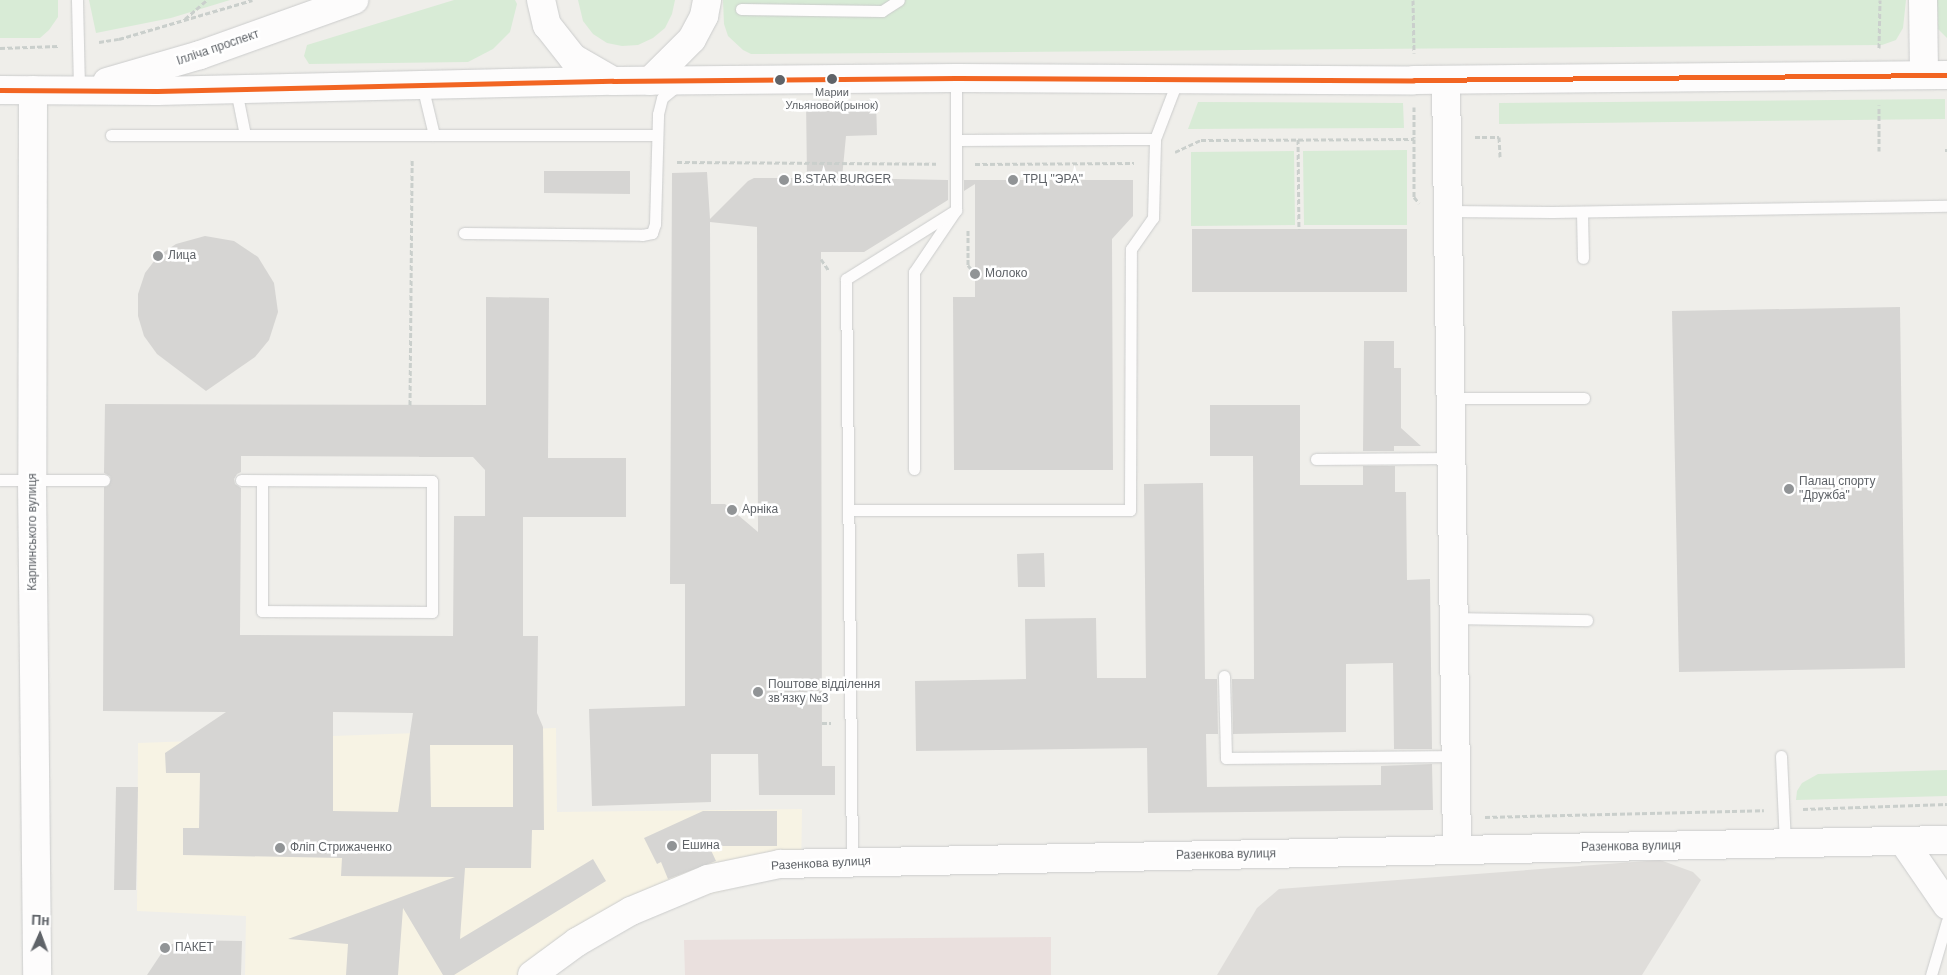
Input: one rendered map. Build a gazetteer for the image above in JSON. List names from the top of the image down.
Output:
{
  "streets": {
    "street": ["Ілліча проспект", "Карпинського вулиця", "Разенкова вулиця"]
  },
  "crossings": [
    ["Ілліча проспект", "Карпинського вулиця"]
  ],
  "places": [
    "Марии Ульяновой(рынок)",
    "B.STAR BURGER",
    "ТРЦ \"ЭРА\"",
    "Лица",
    "Молоко",
    "Палац спорту \"Дружба\"",
    "Арніка",
    "Поштове відділення зв'язку №3",
    "Ешина",
    "Фліп Стрижаченко",
    "ПАКЕТ"
  ],
  "north": "top"
}
